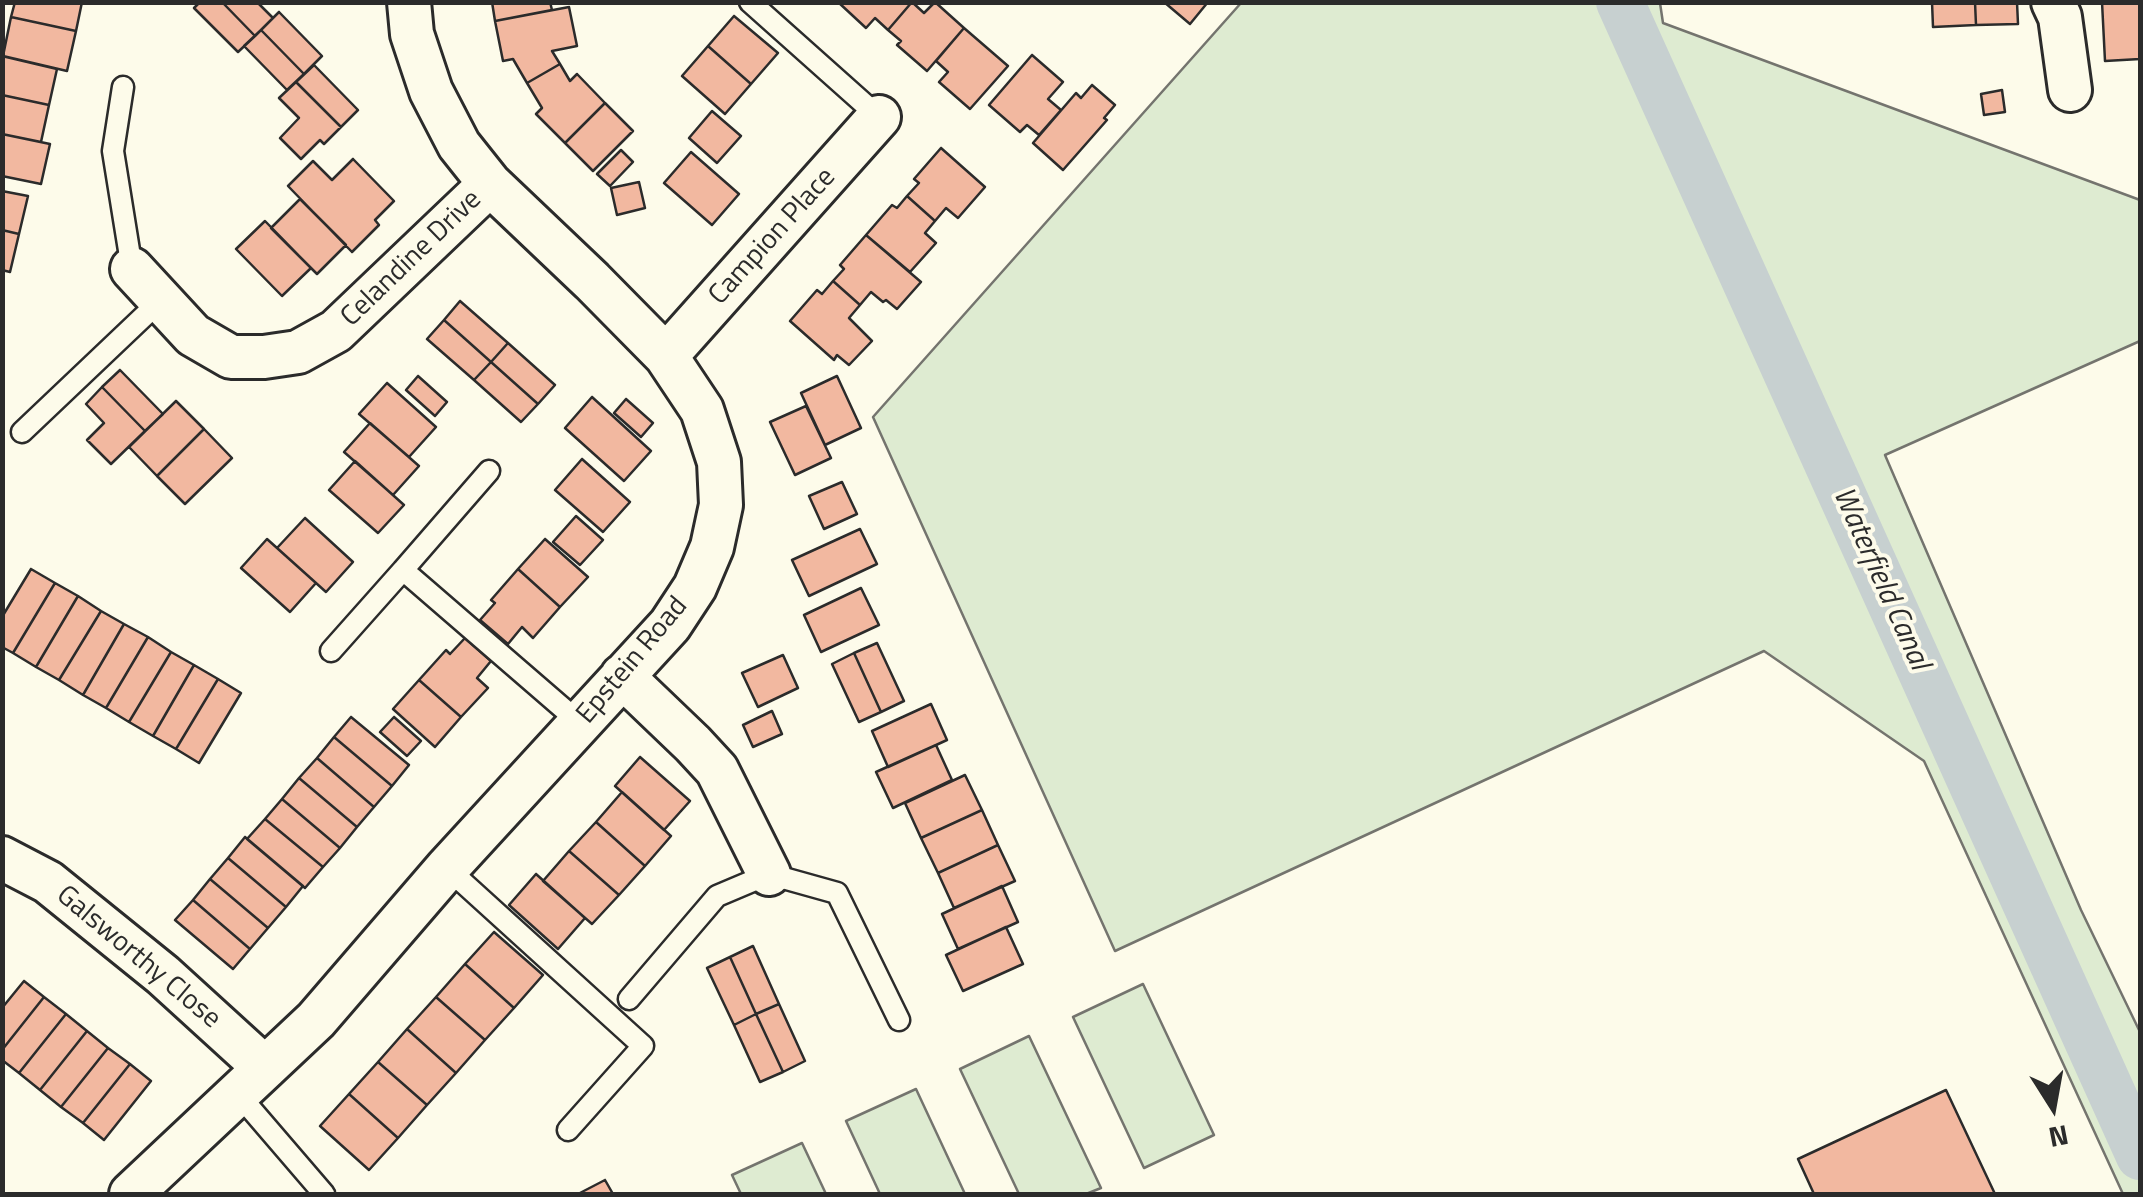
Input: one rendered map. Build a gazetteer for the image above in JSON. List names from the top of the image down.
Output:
{
  "streets": {
    "street": [
      "Campion Place",
      "Celandine Drive",
      "Epstein Road",
      "Galsworthy Close"
    ]
  },
  "crossings": [
    ["Campion Place", "Epstein Road"],
    ["Celandine Drive", "Epstein Road"],
    ["Epstein Road", "Galsworthy Close"]
  ],
  "water": ["Waterfield Canal"],
  "north": "bottom"
}
